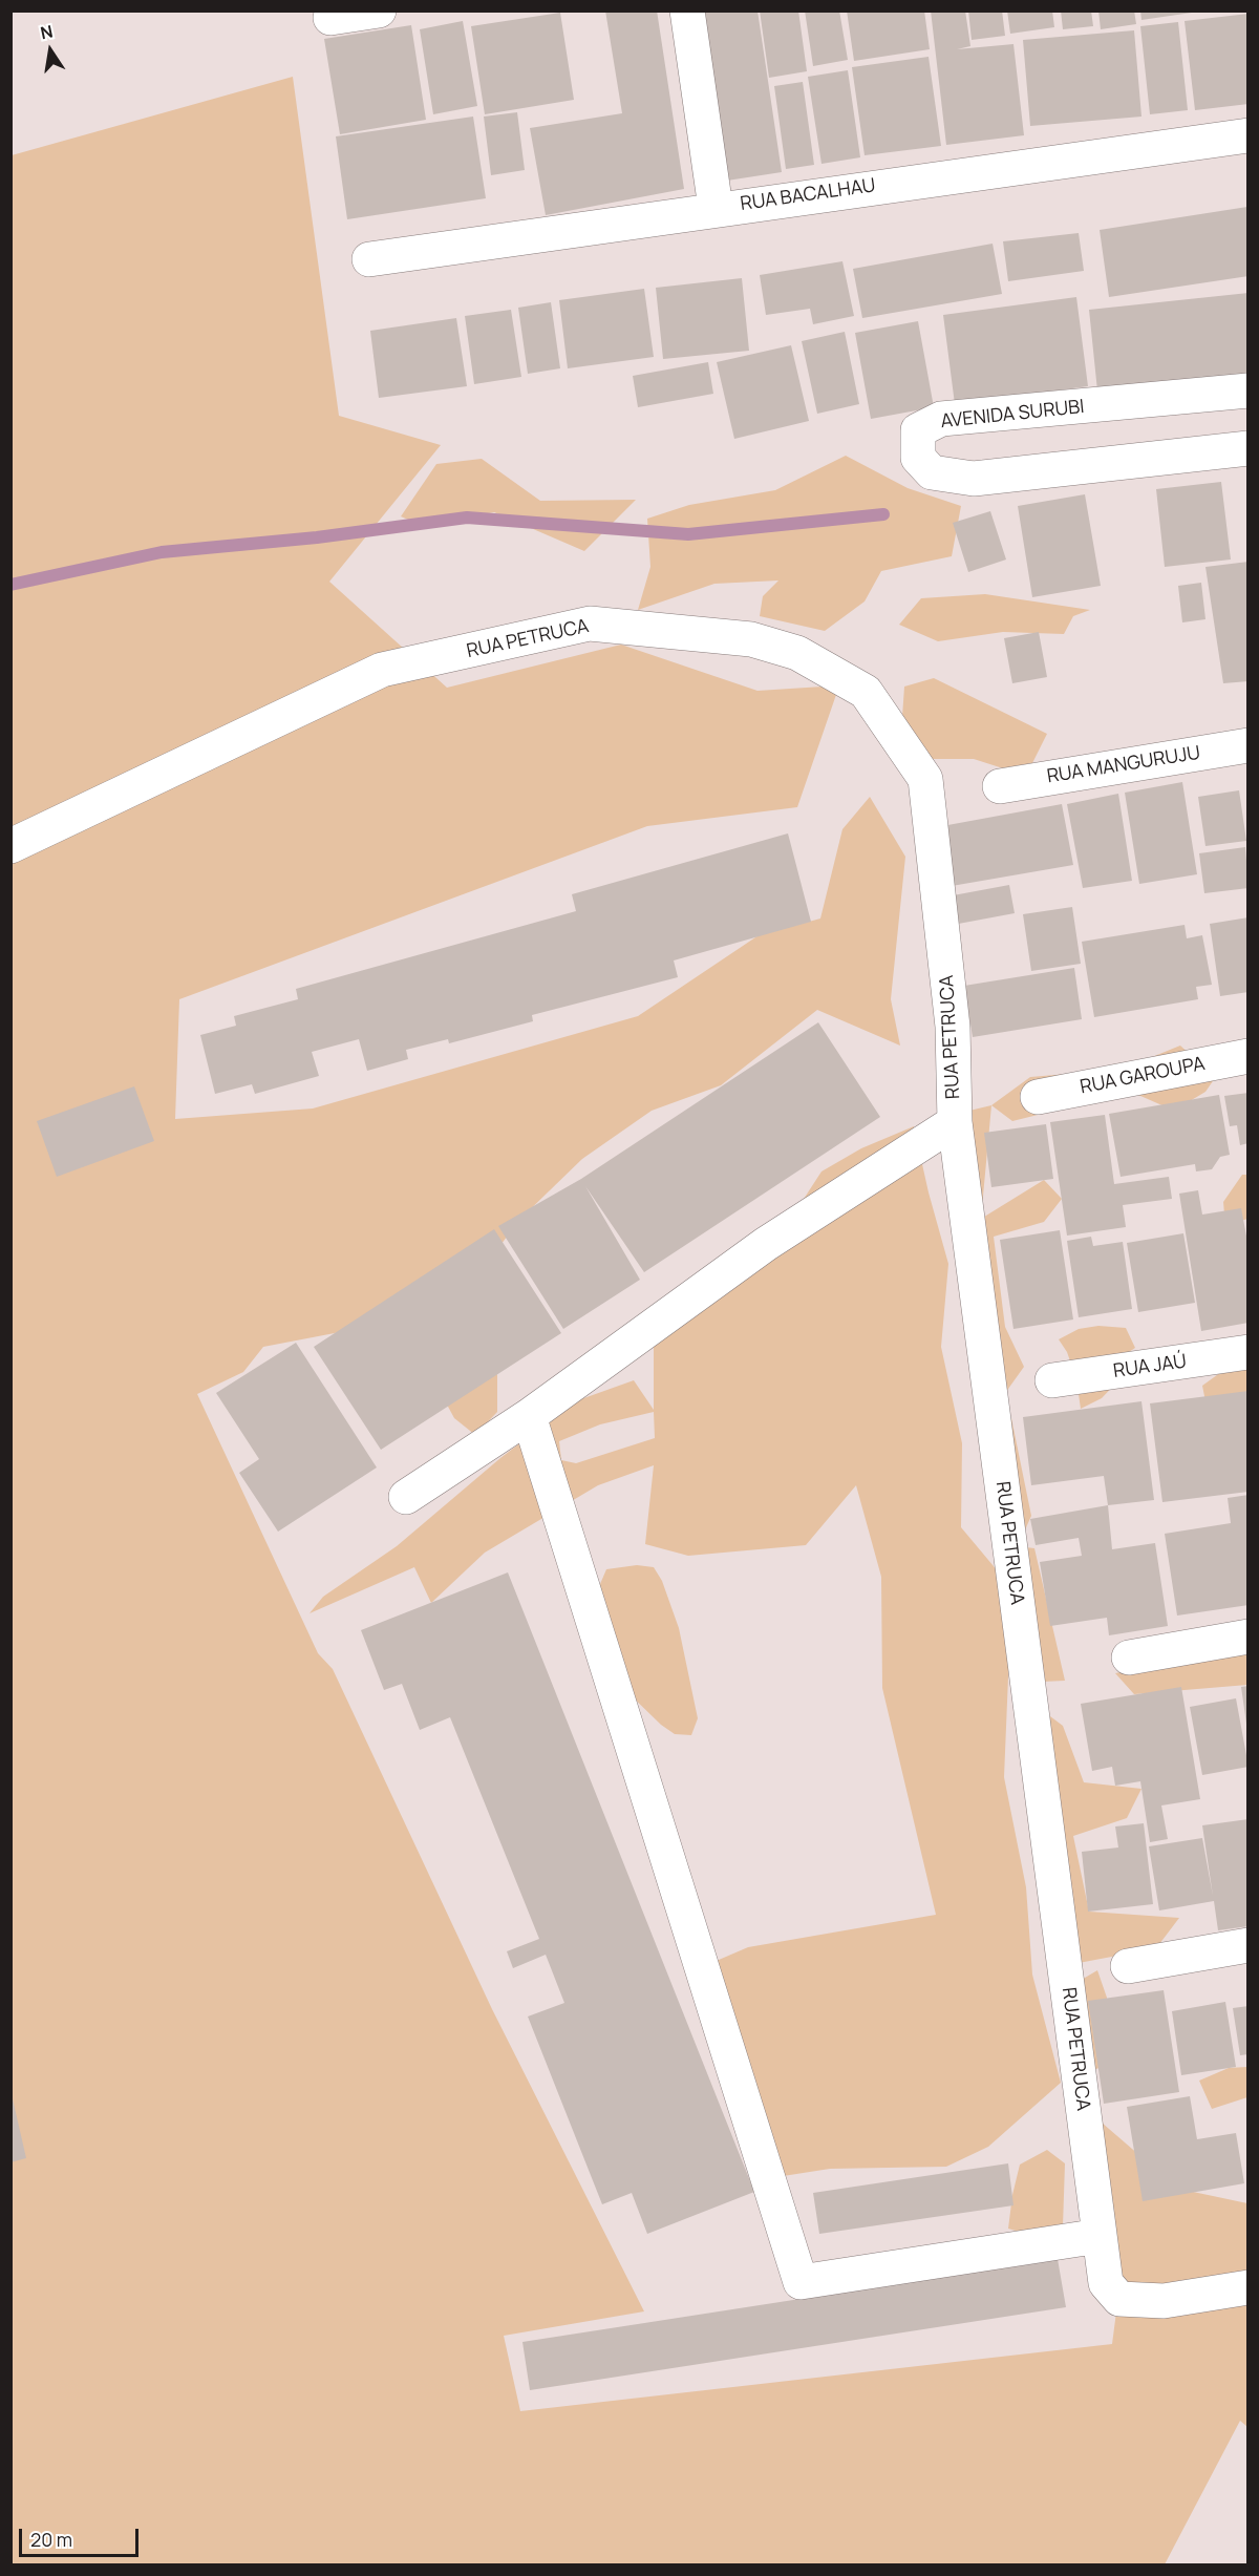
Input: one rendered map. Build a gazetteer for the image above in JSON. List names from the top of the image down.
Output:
{
  "streets": {
    "street": [
      "RUA BACALHAU",
      "AVENIDA SURUBI",
      "RUA PETRUCA",
      "RUA MANGURUJU",
      "RUA GAROUPA",
      "RUA JAÚ"
    ]
  },
  "scale_bar": "20 m",
  "north": "top"
}
